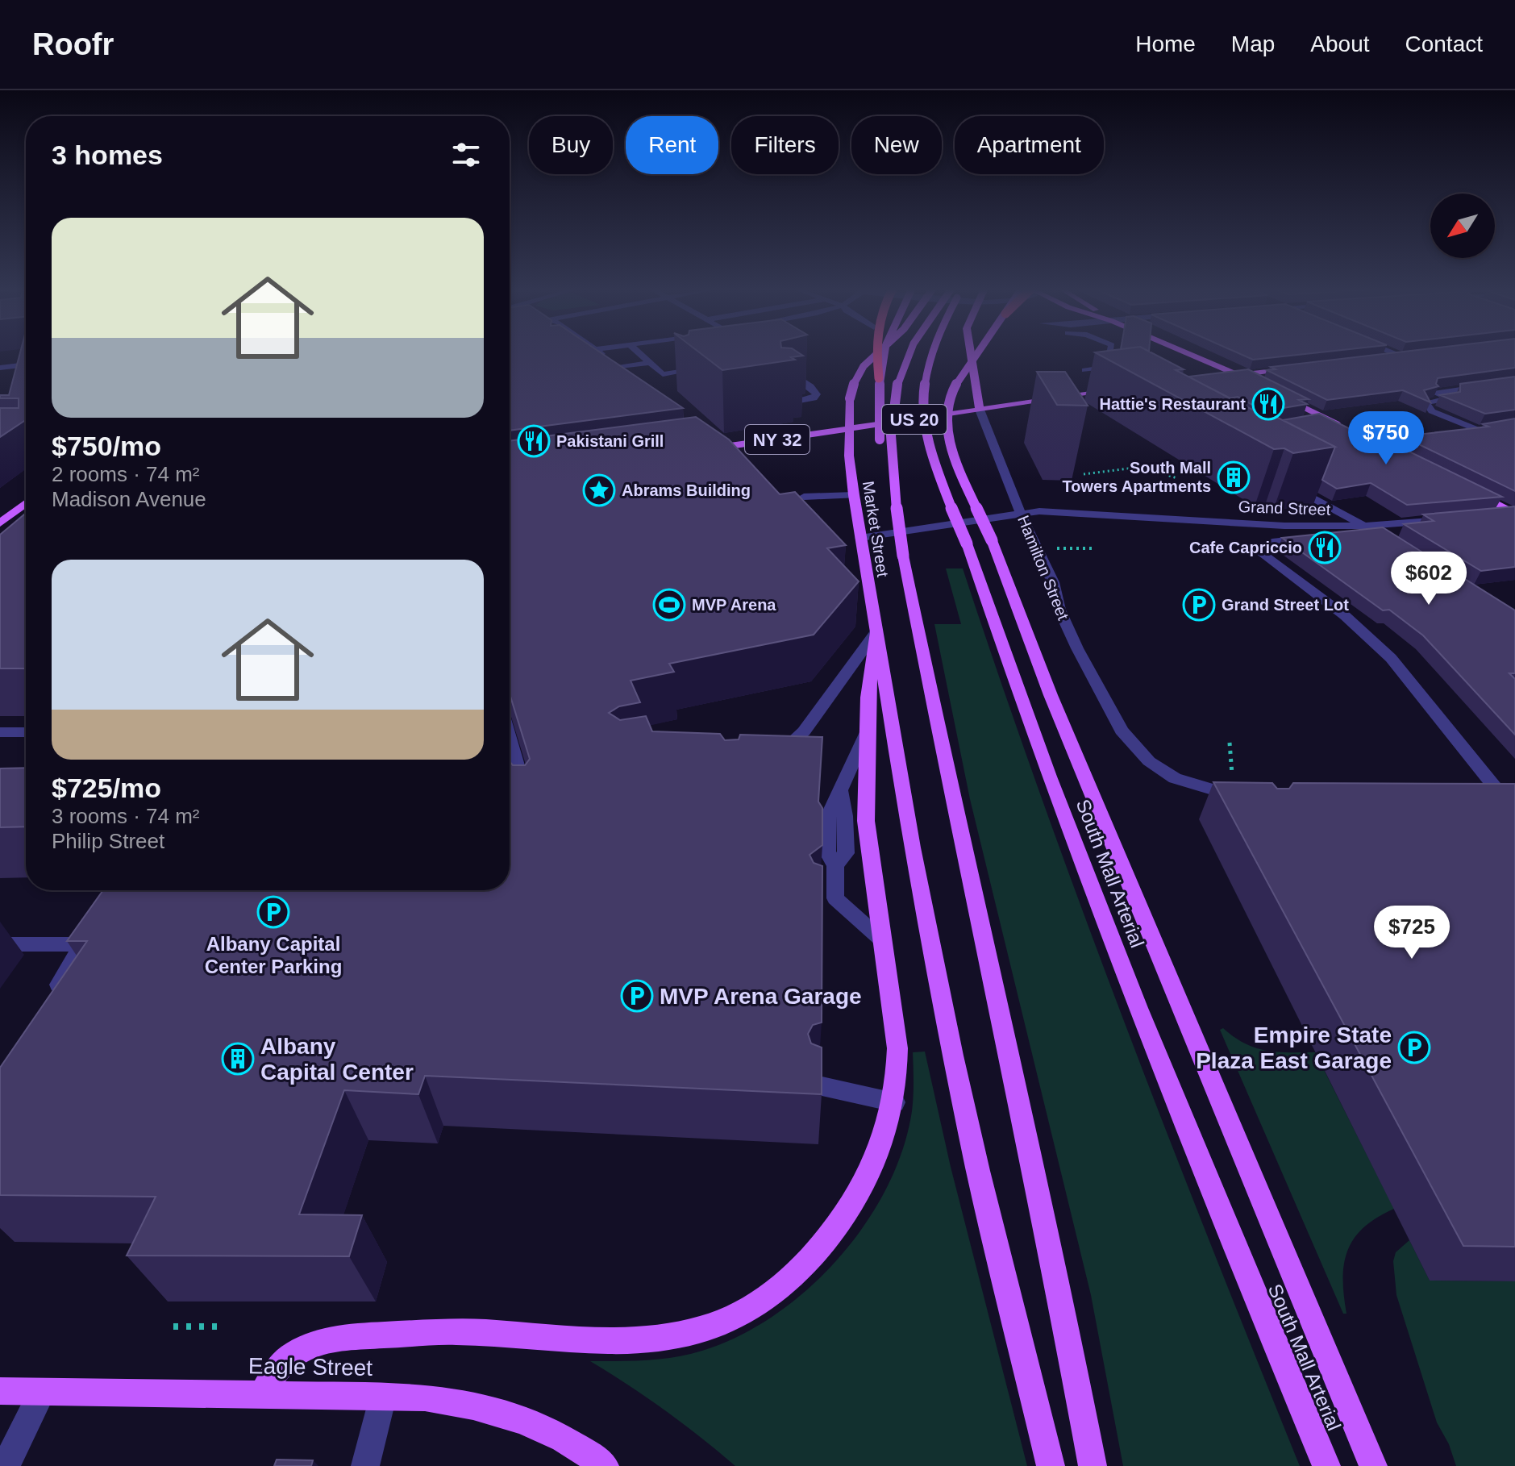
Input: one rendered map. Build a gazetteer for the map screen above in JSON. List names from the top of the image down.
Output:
{
  "streets": {
    "main road": [
      "US 20",
      "NY 32",
      "Market Street",
      "South Mall Arterial",
      "Eagle Street"
    ],
    "street": ["Grand Street", "Hamilton Street"]
  },
  "crossings": [
    ["US 20", "NY 32"],
    ["US 20", "Market Street"],
    ["US 20", "Hamilton Street"],
    ["NY 32", "Market Street"],
    ["Grand Street", "Market Street"],
    ["Grand Street", "Hamilton Street"]
  ],
  "places": {
    "restaurant": ["Hattie's Restaurant", "Pakistani Grill", "Cafe Capriccio"],
    "building": ["South Mall Towers Apartments", "Albany Capital Center"],
    "place": ["Abrams Building"],
    "sports": ["MVP Arena"],
    "parking": [
      "Grand Street Lot",
      "Albany Capital Center Parking",
      "MVP Arena Garage",
      "Empire State Plaza East Garage"
    ]
  },
  "north": "bottom left",
  "page": {
    "header": "Roofr",
    "nav": [
      "Home",
      "Map",
      "About",
      "Contact"
    ],
    "chip": [
      "Buy",
      "Rent",
      "Filters",
      "New",
      "Apartment"
    ],
    "heading": "3 homes",
    "list": [
      {
        "name": "$750/mo",
        "note": "2 rooms · 74 m² · Madison Avenue"
      },
      {
        "name": "$725/mo",
        "note": "3 rooms · 74 m² · Philip Street"
      }
    ],
    "price": ["$750", "$602", "$725"]
  }
}
